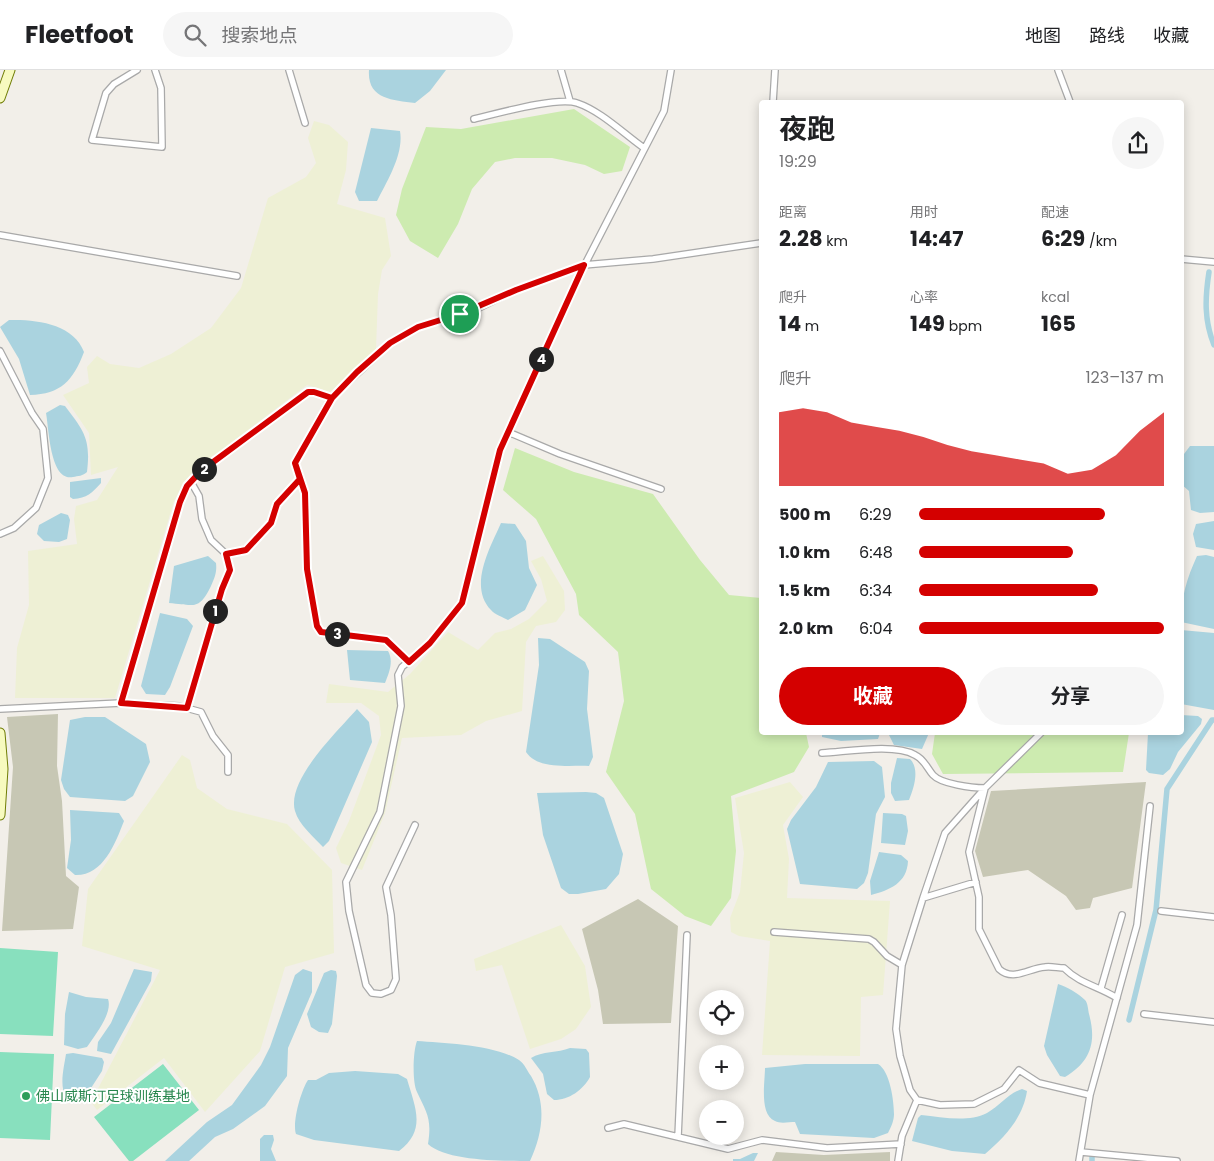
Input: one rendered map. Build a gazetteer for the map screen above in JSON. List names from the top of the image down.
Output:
{
  "places": ["佛山威斯汀足球训练基地"],
  "page": {
    "header": "Fleetfoot",
    "search": "搜索地点",
    "nav": ["地图", "路线", "收藏"],
    "heading": ["夜跑", "19:29"],
    "stats": [
      ["距离", "2.28 km"],
      ["用时", "14:47"],
      ["配速", "6:29 /km"],
      ["爬升", "14 m"],
      ["心率", "149 bpm"],
      ["kcal", "165"]
    ],
    "pins": [
      "4",
      "2",
      "1",
      "3"
    ],
    "chart": ["爬升", "123–137 m"],
    "list": [
      {
        "name": "500 m",
        "note": "6:29"
      },
      {
        "name": "1.0 km",
        "note": "6:48"
      },
      {
        "name": "1.5 km",
        "note": "6:34"
      },
      {
        "name": "2.0 km",
        "note": "6:04"
      }
    ],
    "buttons": ["收藏", "分享"],
    "map_buttons": ["+", "−"]
  }
}
